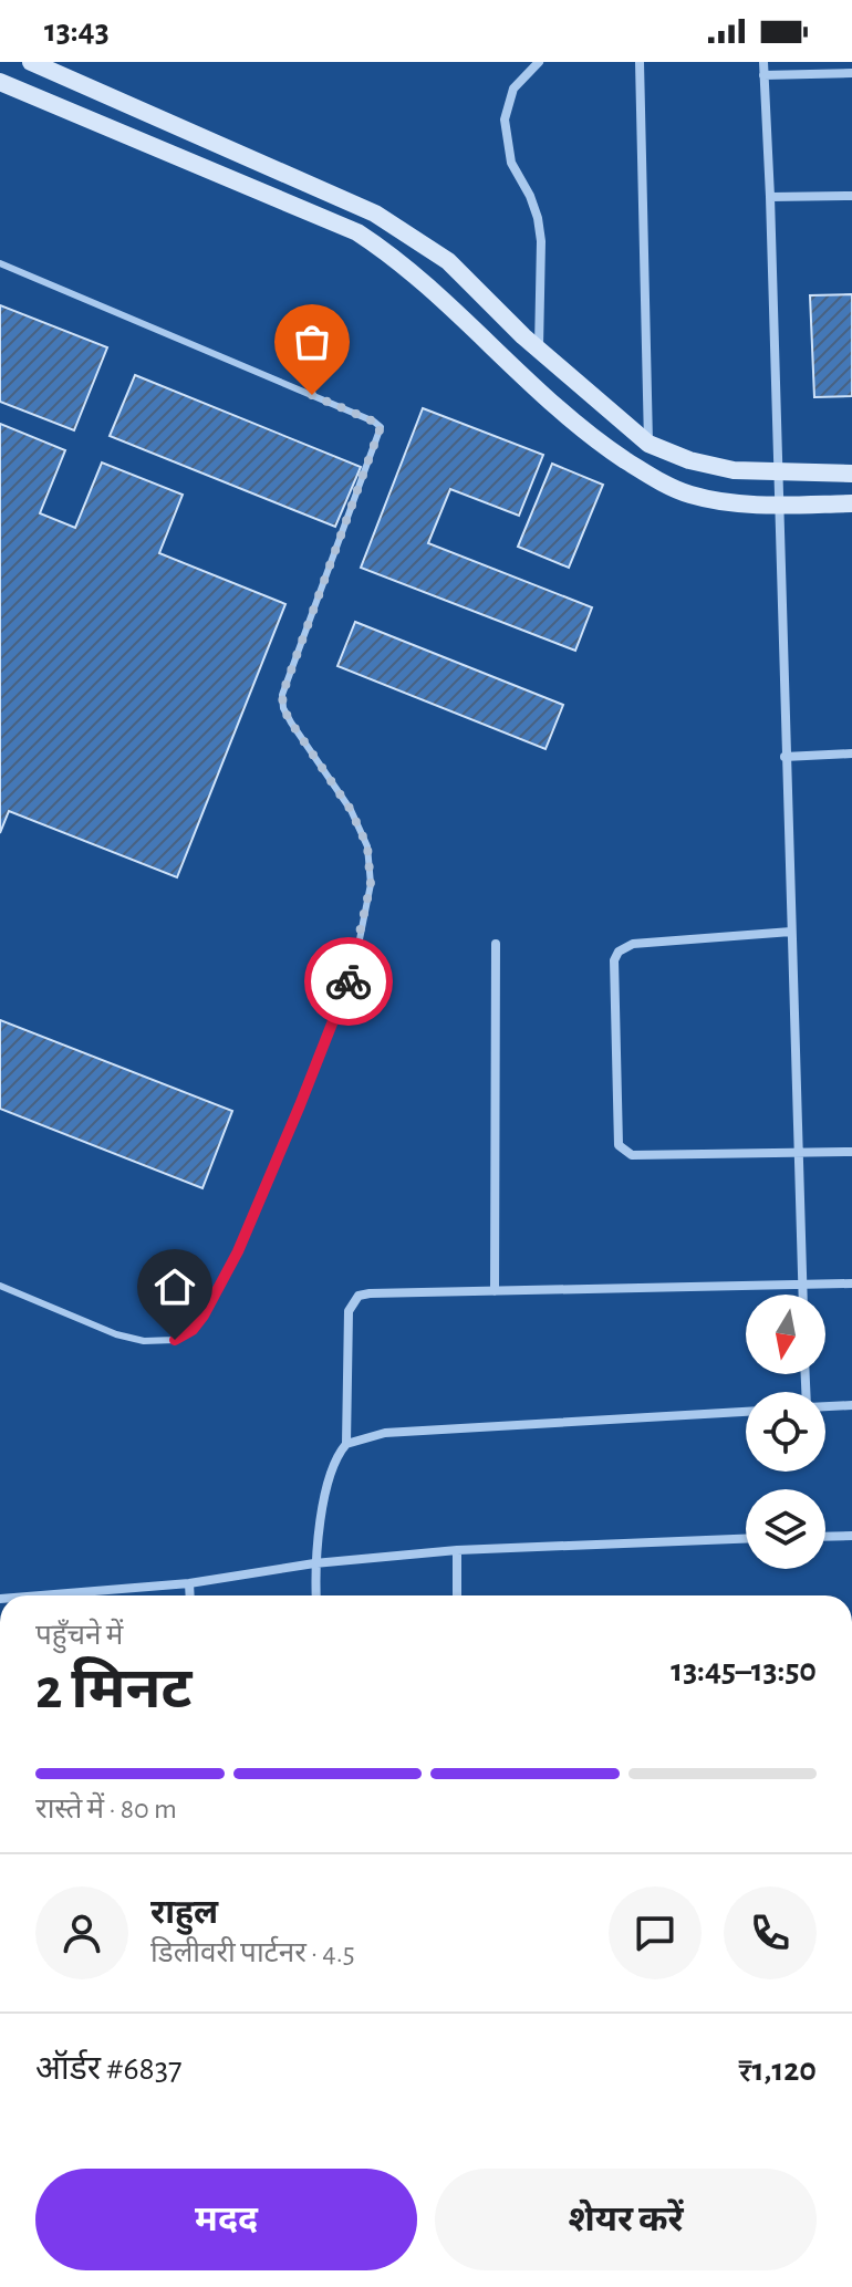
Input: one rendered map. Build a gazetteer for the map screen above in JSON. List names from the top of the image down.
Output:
{
  "north": "bottom",
  "page": {
    "status": "13:43",
    "heading": ["2 मिनट", "पहुँचने में", "13:45–13:50"],
    "panel": [
      "राहुल",
      "डिलीवरी पार्टनर · 4.5",
      "ऑर्डर #6837",
      "₹1,120"
    ],
    "bar": "रास्ते में · 80 m",
    "buttons": ["मदद", "शेयर करें"]
  }
}
